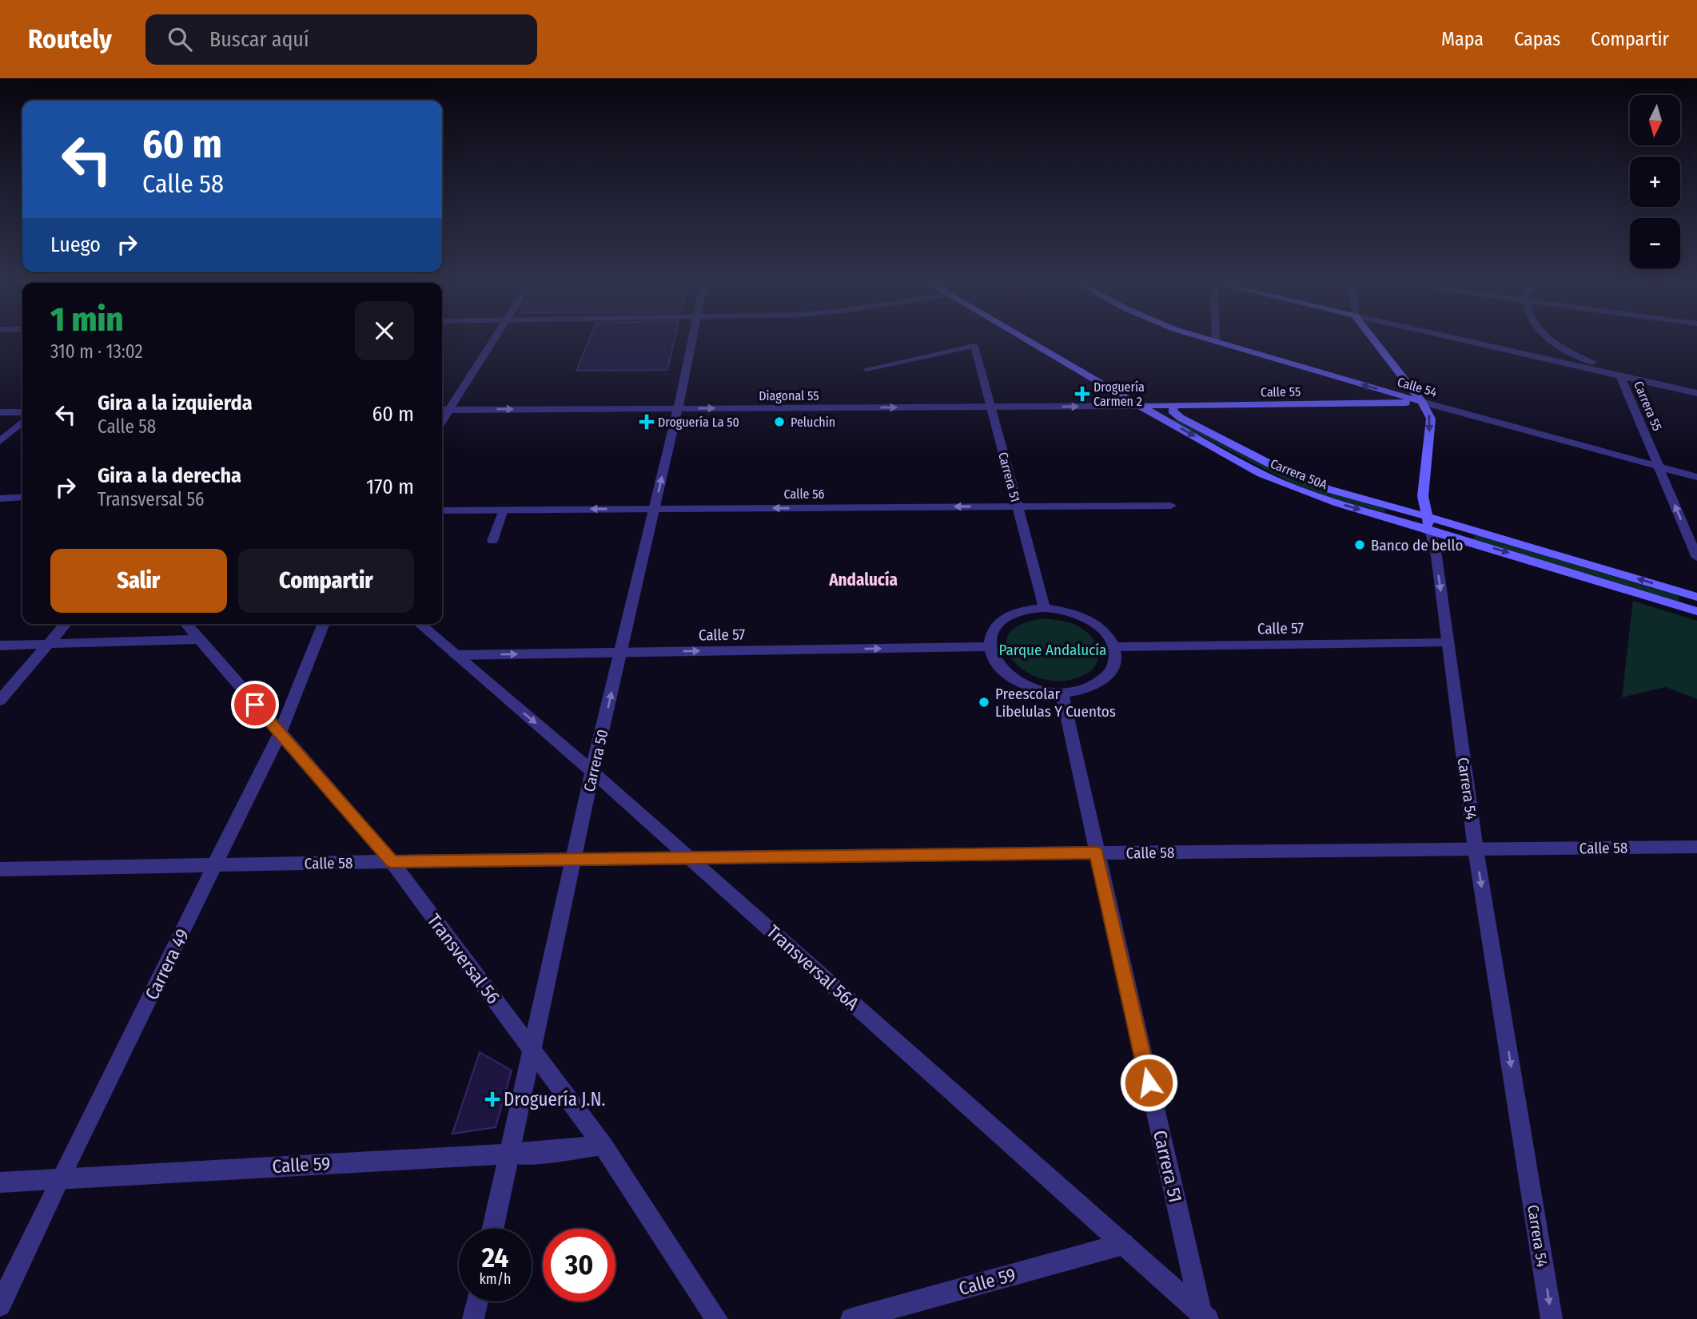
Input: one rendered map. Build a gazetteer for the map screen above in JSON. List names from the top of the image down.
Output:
{
  "streets": {
    "main road": [
      "Calle 54",
      "Calle 55",
      "Carrera 50A",
      "Carrera 54"
    ],
    "street": [
      "Diagonal 55",
      "Carrera 55",
      "Carrera 51",
      "Calle 56",
      "Calle 57",
      "Carrera 50",
      "Calle 58",
      "Transversal 56",
      "Carrera 49",
      "Transversal 56A",
      "Calle 59"
    ]
  },
  "crossings": [
    ["Calle 54", "Calle 55"],
    ["Calle 54", "Carrera 55"],
    ["Calle 54", "Carrera 54"],
    ["Calle 55", "Diagonal 55"],
    ["Calle 55", "Carrera 50A"],
    ["Calle 55", "Carrera 54"],
    ["Diagonal 55", "Carrera 50A"],
    ["Diagonal 55", "Carrera 51"],
    ["Diagonal 55", "Carrera 50"],
    ["Carrera 50A", "Carrera 54"],
    ["Carrera 51", "Calle 56"],
    ["Carrera 51", "Calle 57"],
    ["Carrera 51", "Calle 58"],
    ["Carrera 51", "Transversal 56A"],
    ["Calle 56", "Carrera 50"],
    ["Calle 57", "Carrera 50"],
    ["Calle 57", "Carrera 54"],
    ["Calle 57", "Transversal 56A"],
    ["Carrera 50", "Calle 58"],
    ["Carrera 50", "Transversal 56"],
    ["Carrera 50", "Transversal 56A"],
    ["Carrera 50", "Calle 59"],
    ["Carrera 54", "Calle 58"],
    ["Calle 58", "Transversal 56"],
    ["Calle 58", "Carrera 49"],
    ["Calle 58", "Transversal 56A"],
    ["Transversal 56", "Carrera 49"],
    ["Transversal 56", "Calle 59"],
    ["Carrera 49", "Calle 59"],
    ["Transversal 56A", "Calle 59"]
  ],
  "one_way": [
    "Calle 54",
    "Diagonal 55",
    "Carrera 55",
    "Calle 56",
    "Calle 57",
    "Carrera 54"
  ],
  "districts": ["Andalucía"],
  "parks": ["Parque Andalucía"],
  "places": {
    "health": ["Droguería Carmen 2", "Droguería La 50", "Droguería J.N."],
    "other": ["Peluchin", "Banco de bello", "Preescolar Libelulas Y Cuentos"]
  },
  "north": "bottom",
  "page": {
    "header": "Routely",
    "search": "Buscar aquí",
    "nav": ["Mapa", "Capas", "Compartir"],
    "map_buttons": ["+", "−"],
    "turn": ["60 m", "Calle 58"],
    "then": "Luego",
    "heading": ["1 min", "310 m · 13:02"],
    "list": [
      {
        "name": "Gira a la izquierda",
        "note": "Calle 58",
        "value": "60 m"
      },
      {
        "name": "Gira a la derecha",
        "note": "Transversal 56",
        "value": "170 m"
      }
    ],
    "buttons": ["Salir", "Compartir"],
    "speed": "24 km/h",
    "limit": "30"
  }
}
